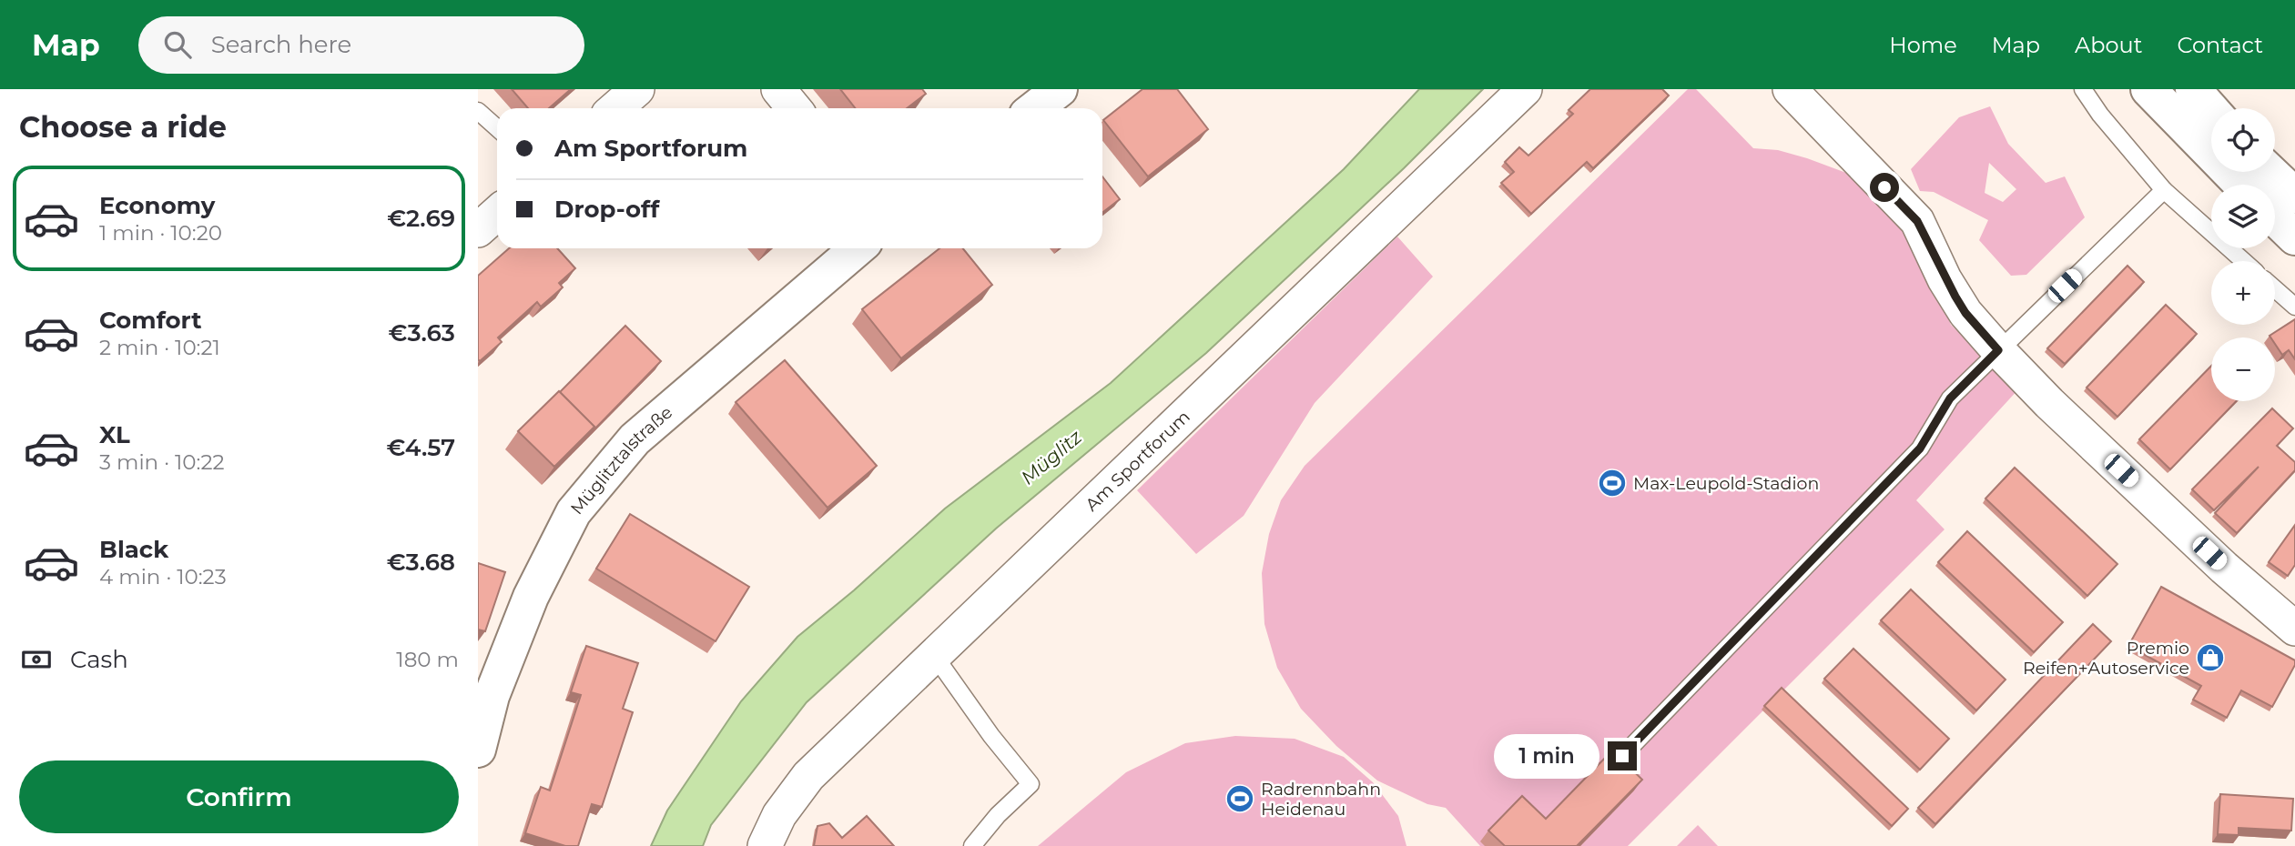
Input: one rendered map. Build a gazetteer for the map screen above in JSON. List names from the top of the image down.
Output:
{
  "streets": {
    "main road": ["Müglitztalstraße"],
    "street": ["Am Sportforum"]
  },
  "water": ["Müglitz"],
  "places": {
    "sports": ["Max-Leupold-Stadion", "Radrennbahn Heidenau"],
    "shop": ["Premio Reifen+Autoservice"]
  },
  "page": {
    "header": "Map",
    "search": "Search here",
    "nav": [
      "Home",
      "Map",
      "About",
      "Contact"
    ],
    "heading": "Choose a ride",
    "map_buttons": ["+", "−"],
    "banner": ["Am Sportforum", "Drop-off"],
    "list": [
      {
        "name": "Economy",
        "note": "1 min · 10:20",
        "value": "€2.69"
      },
      {
        "name": "Comfort",
        "note": "2 min · 10:21",
        "value": "€3.63"
      },
      {
        "name": "XL",
        "note": "3 min · 10:22",
        "value": "€4.57"
      },
      {
        "name": "Black",
        "note": "4 min · 10:23",
        "value": "€3.68"
      }
    ],
    "pay": ["Cash", "180 m"],
    "bubble": "1 min",
    "buttons": "Confirm"
  }
}
